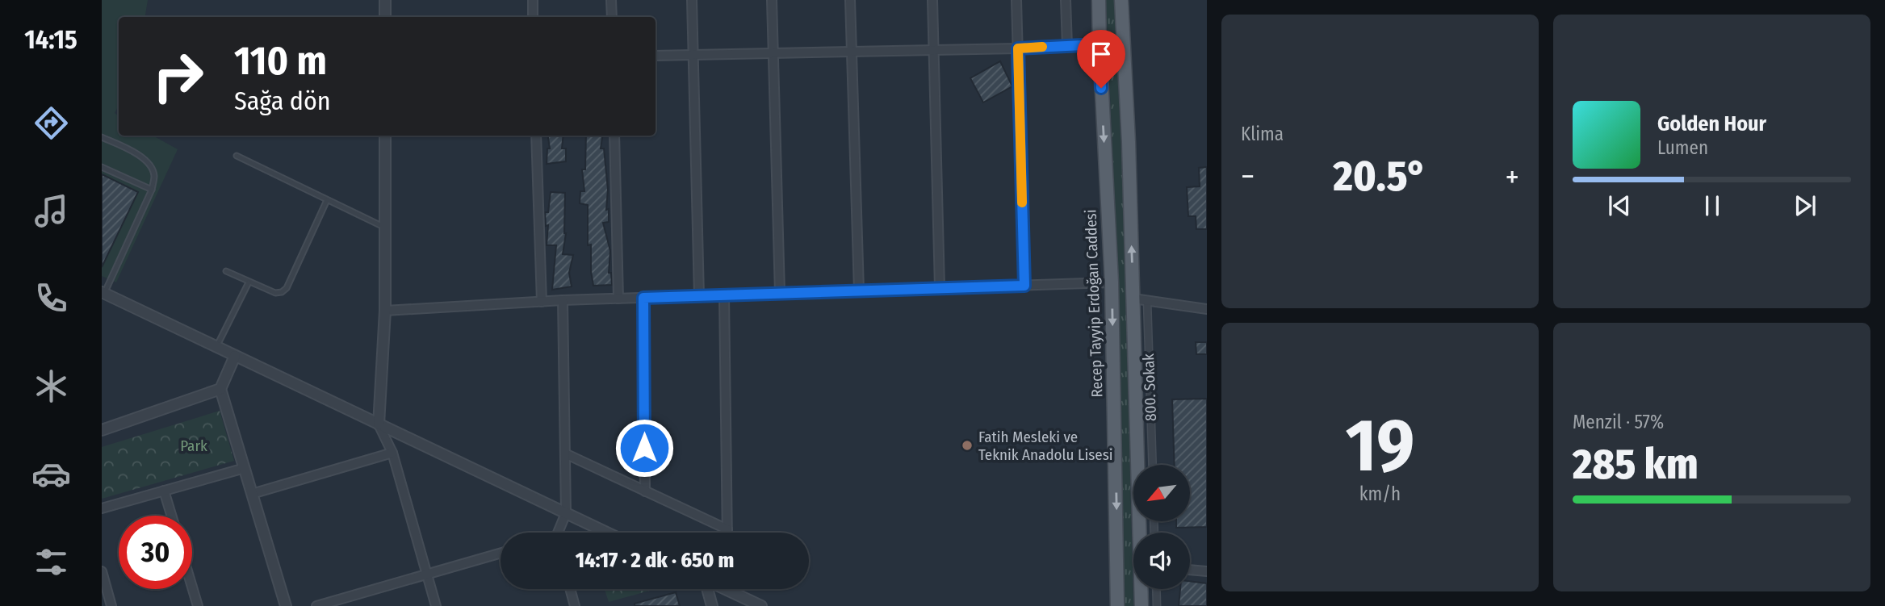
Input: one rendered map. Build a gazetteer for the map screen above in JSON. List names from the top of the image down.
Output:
{
  "streets": {
    "main road": ["Recep Tayyip Erdoğan Caddesi"],
    "street": ["800. Sokak"]
  },
  "parks": ["Park"],
  "places": ["Fatih Mesleki ve Teknik Anadolu Lisesi"],
  "north": "bottom left",
  "page": {
    "tabs": "14:15",
    "tile": [
      "Klima",
      ["19", "km/h"],
      ["Menzil · 57%", "285 km"]
    ],
    "turn": ["110 m", "Sağa dön"],
    "song": ["Golden Hour", "Lumen"],
    "heat": ["−", "20.5°", "+"],
    "limit": "30",
    "trip": "14:17 · 2 dk · 650 m"
  }
}
